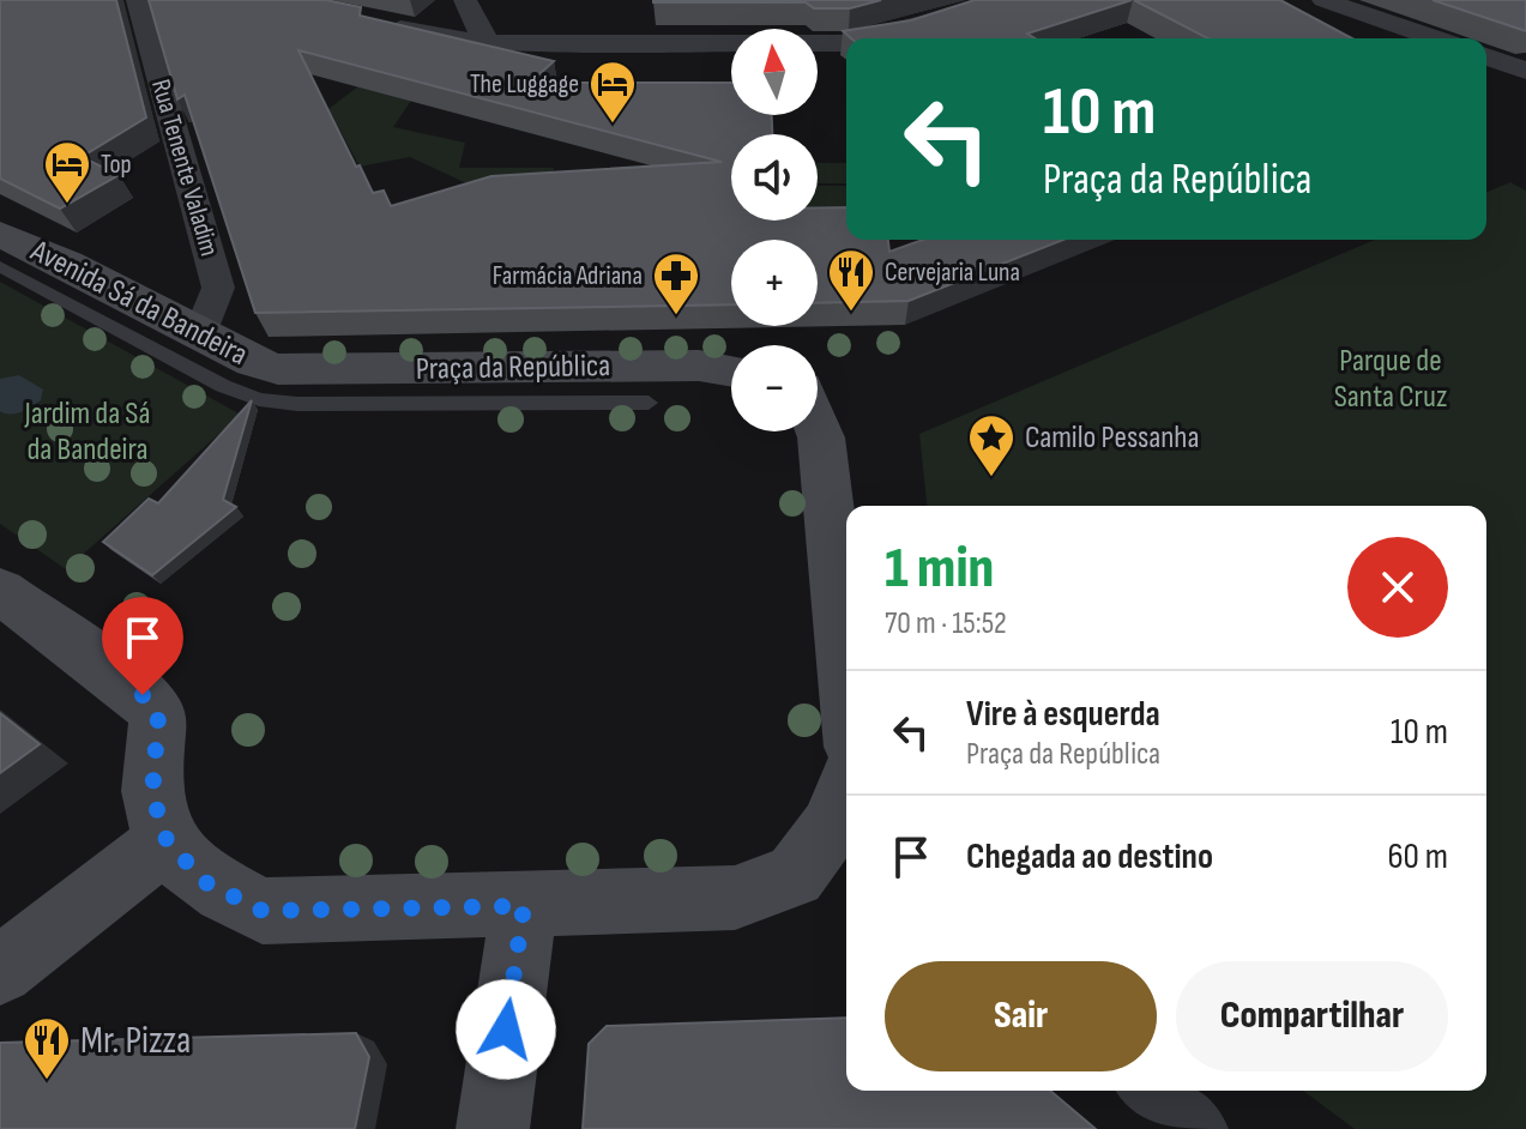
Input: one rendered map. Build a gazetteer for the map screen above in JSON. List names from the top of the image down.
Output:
{
  "streets": {
    "main road": ["Avenida Sá da Bandeira", "Praça da República"],
    "street": ["Rua Tenente Valadim"]
  },
  "crossings": [
    ["Rua Tenente Valadim", "Avenida Sá da Bandeira"],
    ["Avenida Sá da Bandeira", "Praça da República"]
  ],
  "parks": ["Parque de Santa Cruz", "Jardim da Sá da Bandeira"],
  "places": {
    "hotel": ["The Luggage", "Top"],
    "restaurant": ["Cervejaria Luna", "Mr. Pizza"],
    "pharmacy": ["Farmácia Adriana"],
    "place": ["Camilo Pessanha"]
  },
  "north": "top",
  "page": {
    "map_buttons": ["+", "−"],
    "turn": ["10 m", "Praça da República"],
    "heading": ["1 min", "70 m · 15:52"],
    "list": [
      {
        "name": "Vire à esquerda",
        "note": "Praça da República",
        "value": "10 m"
      },
      {
        "name": "Chegada ao destino",
        "value": "60 m"
      }
    ],
    "buttons": ["Sair", "Compartilhar"]
  }
}
